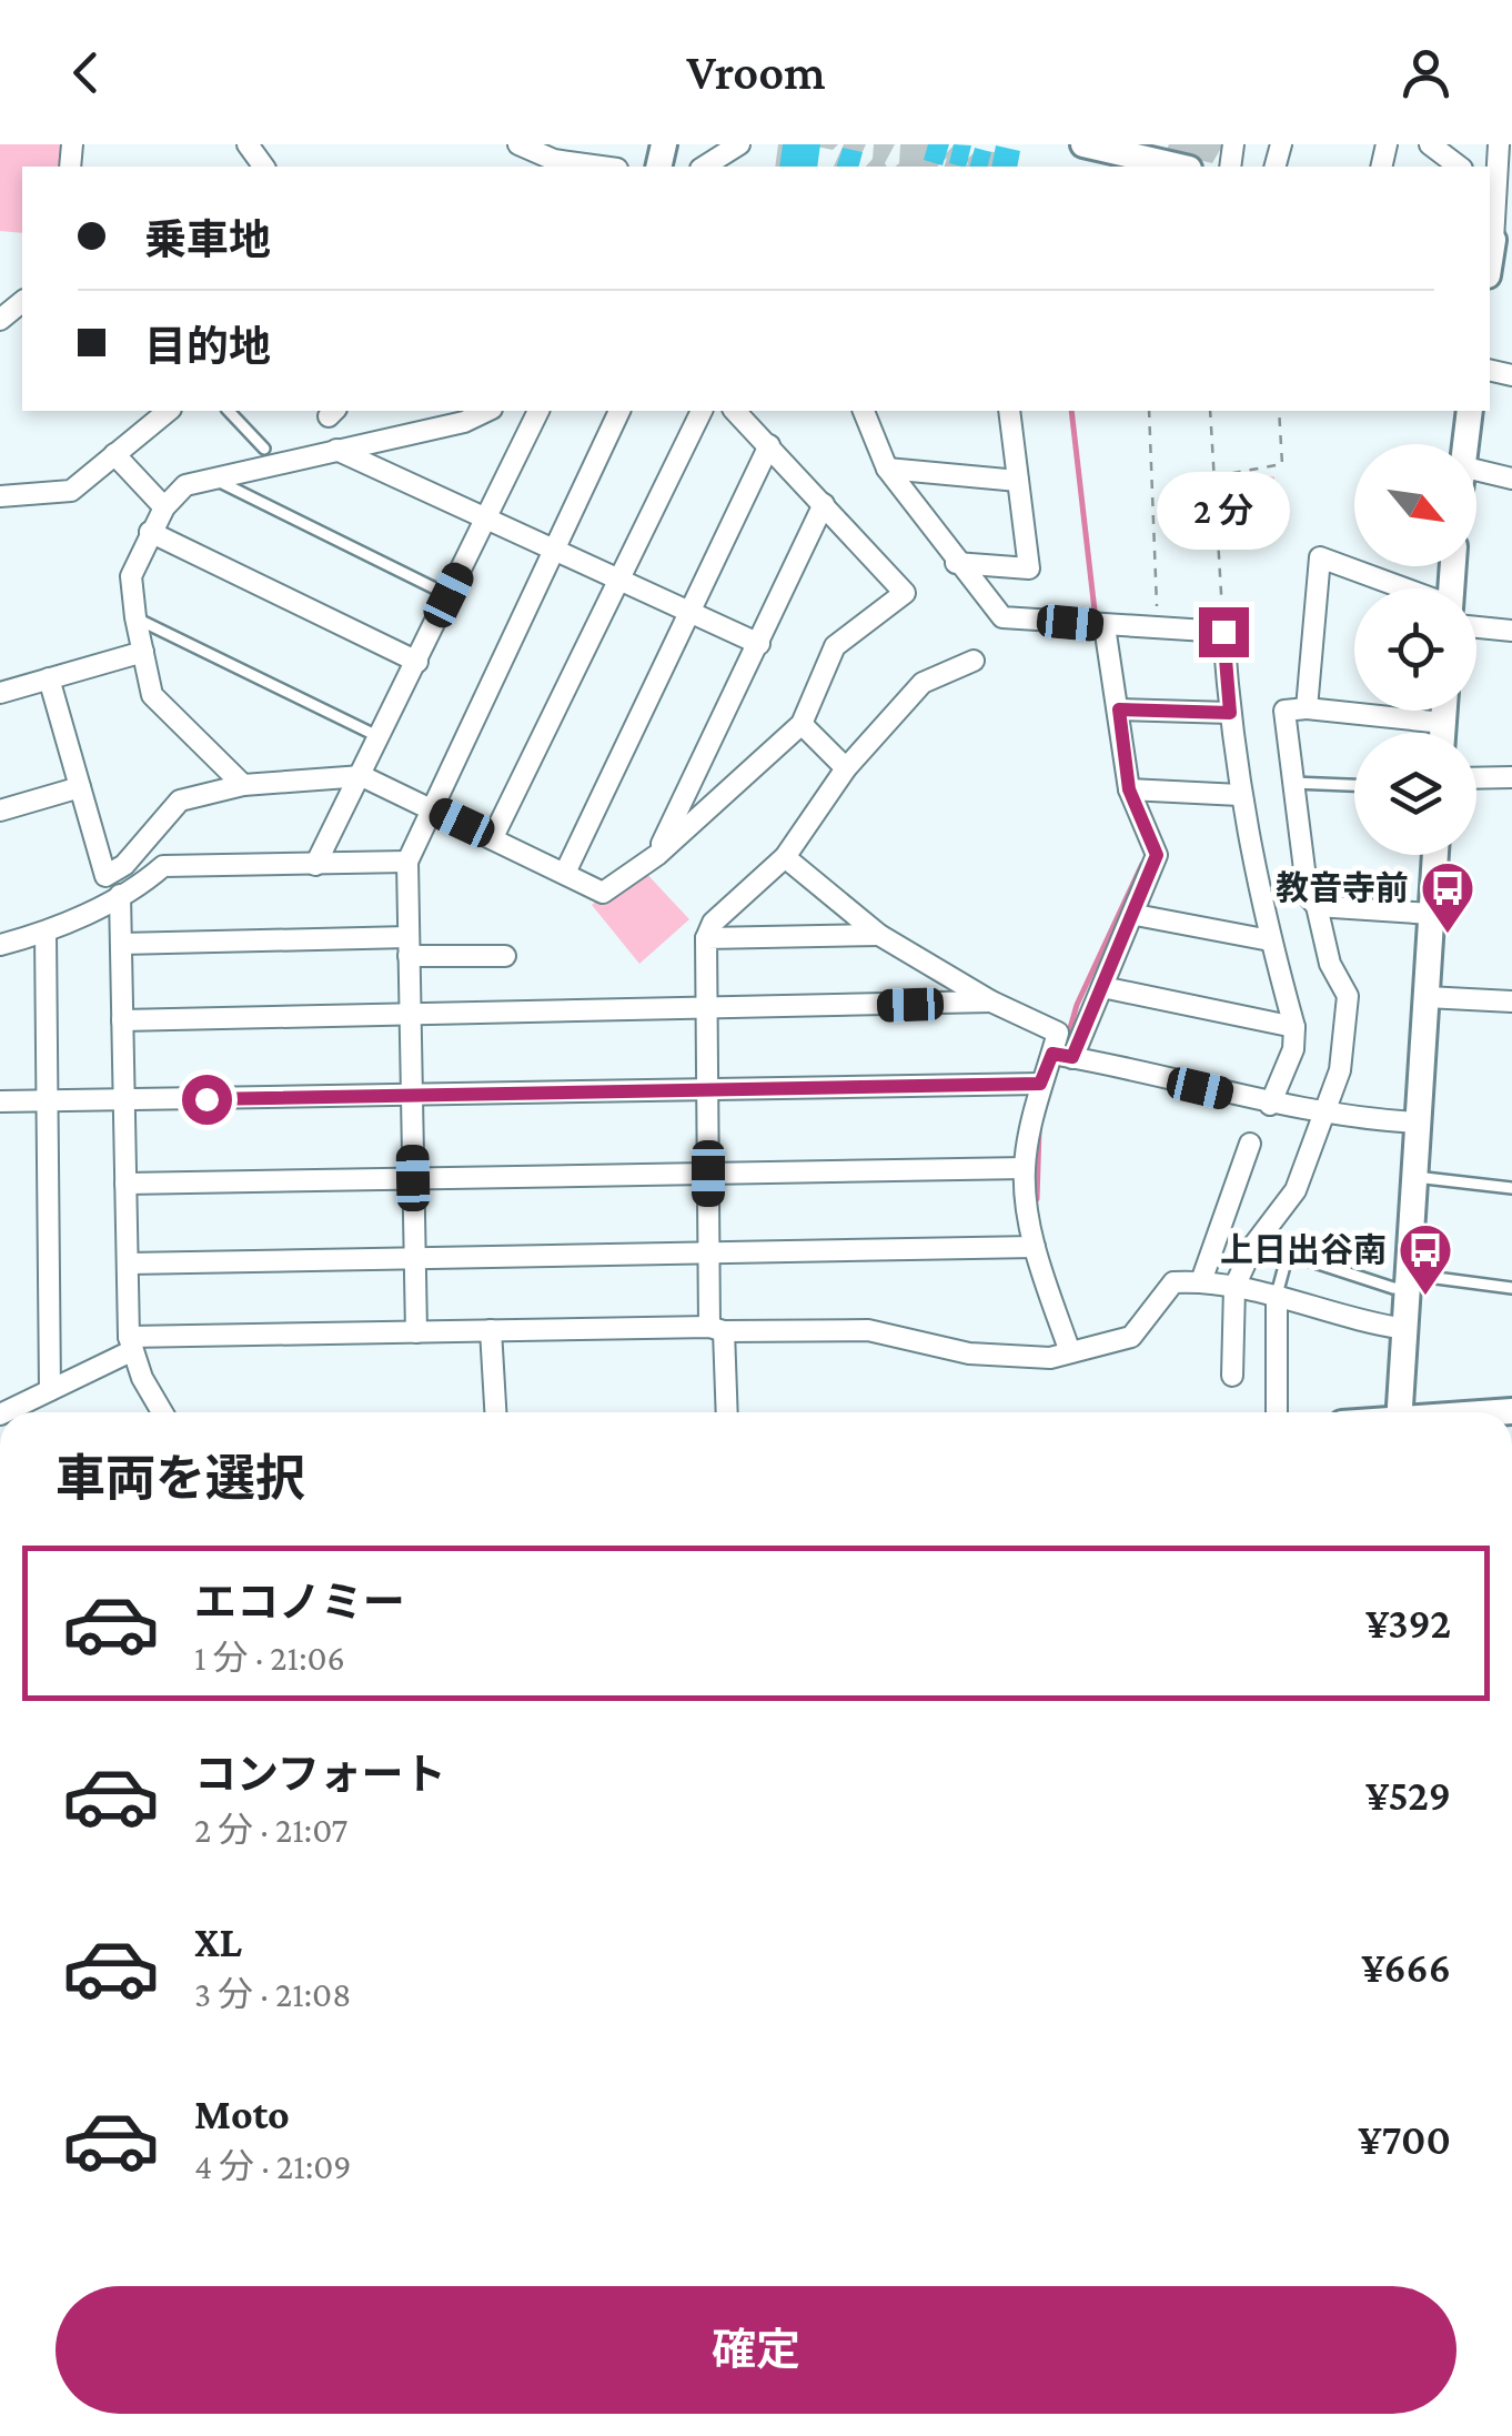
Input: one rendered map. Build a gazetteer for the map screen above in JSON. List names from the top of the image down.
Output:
{
  "places": {
    "bus stop": ["教音寺前", "上日出谷南"]
  },
  "north": "bottom right",
  "page": {
    "header": "Vroom",
    "banner": ["乗車地", "目的地"],
    "bubble": "2 分",
    "heading": "車両を選択",
    "list": [
      {
        "name": "エコノミー",
        "note": "1 分 · 21:06",
        "value": "¥392"
      },
      {
        "name": "コンフォート",
        "note": "2 分 · 21:07",
        "value": "¥529"
      },
      {
        "name": "XL",
        "note": "3 分 · 21:08",
        "value": "¥666"
      },
      {
        "name": "Moto",
        "note": "4 分 · 21:09",
        "value": "¥700"
      }
    ],
    "buttons": "確定"
  }
}
